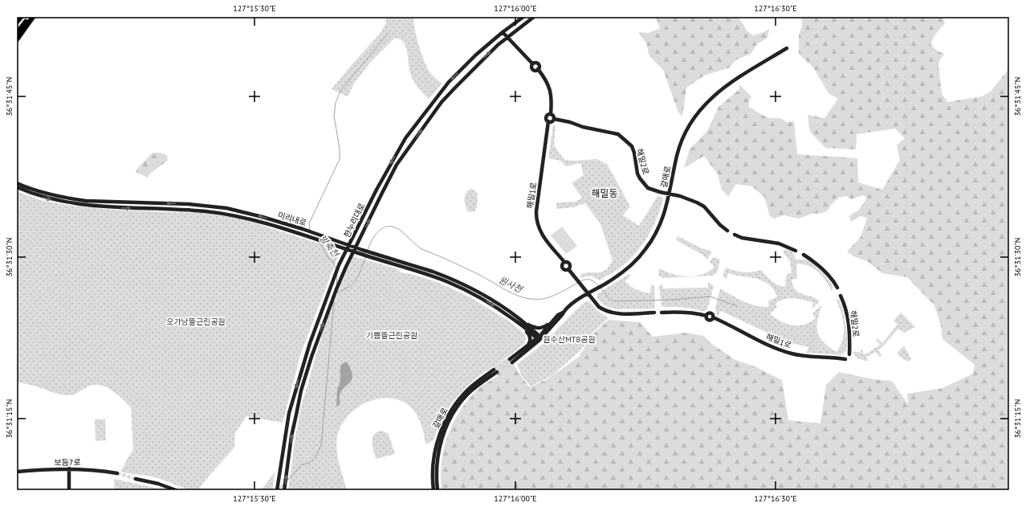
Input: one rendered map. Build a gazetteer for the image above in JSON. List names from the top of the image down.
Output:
{
  "streets": {
    "street": [
      "해밀2로",
      "갈매로",
      "해밀1로",
      "미리내로",
      "한누리대로",
      "보듬7로"
    ]
  },
  "crossings": [
    ["해밀2로", "갈매로"],
    ["해밀2로", "해밀1로"],
    ["갈매로", "해밀1로"],
    ["갈매로", "미리내로"],
    ["미리내로", "한누리대로"]
  ],
  "districts": ["해밀동"],
  "water": ["방축천", "원사천"],
  "parks": ["오가낭뜰근린공원", "기쁨뜰근린공원", "원수산MTB공원"],
  "coordinates": [
    "127°15'30\"E",
    "127°16'00\"E",
    "127°16'30\"E",
    "36°31'45\"N",
    "36°31'30\"N",
    "36°31'15\"N"
  ]
}
